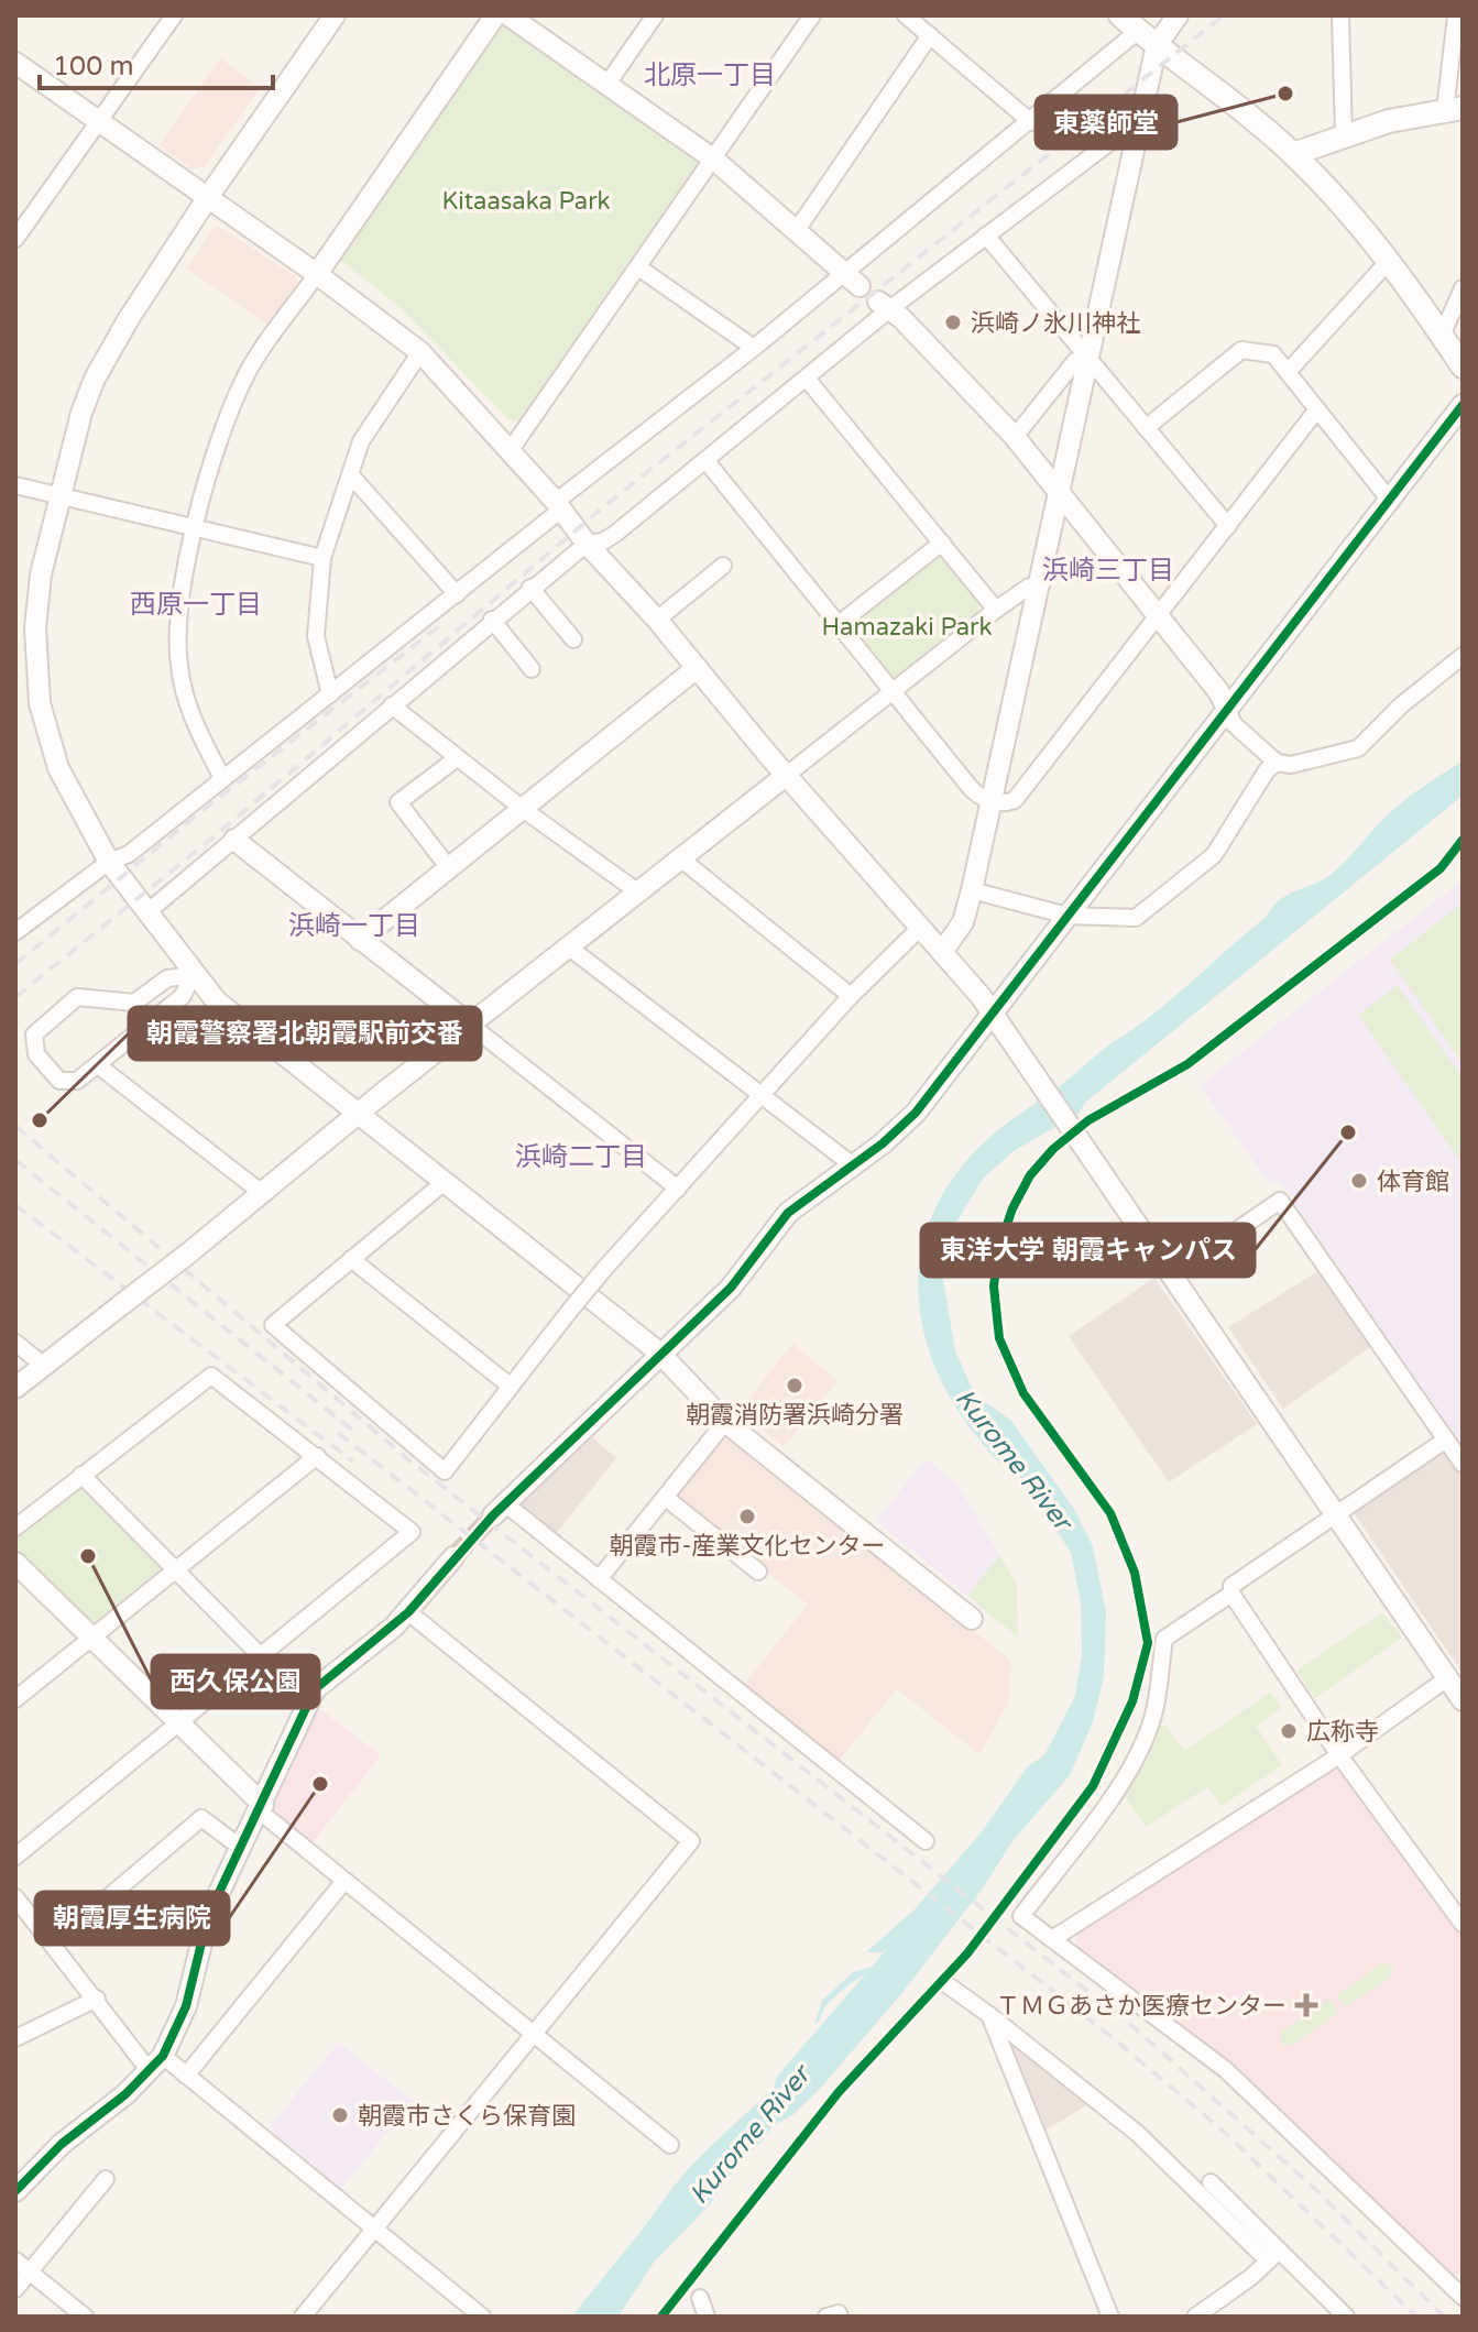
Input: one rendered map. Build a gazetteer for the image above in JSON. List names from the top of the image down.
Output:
{
  "districts": [
    "北原一丁目",
    "浜崎三丁目",
    "西原一丁目",
    "浜崎一丁目",
    "浜崎二丁目"
  ],
  "water": ["Kurome River"],
  "parks": ["Kitaasaka Park", "Hamazaki Park"],
  "places": {
    "other": [
      "東薬師堂",
      "浜崎ノ氷川神社",
      "朝霞警察署北朝霞駅前交番",
      "東洋大学 朝霞キャンパス",
      "体育館",
      "朝霞消防署浜崎分署",
      "朝霞市-産業文化センター",
      "西久保公園",
      "広称寺",
      "朝霞厚生病院",
      "朝霞市さくら保育園"
    ],
    "health": ["ＴＭＧあさか医療センター"]
  },
  "scale_bar": "100 m"
}
